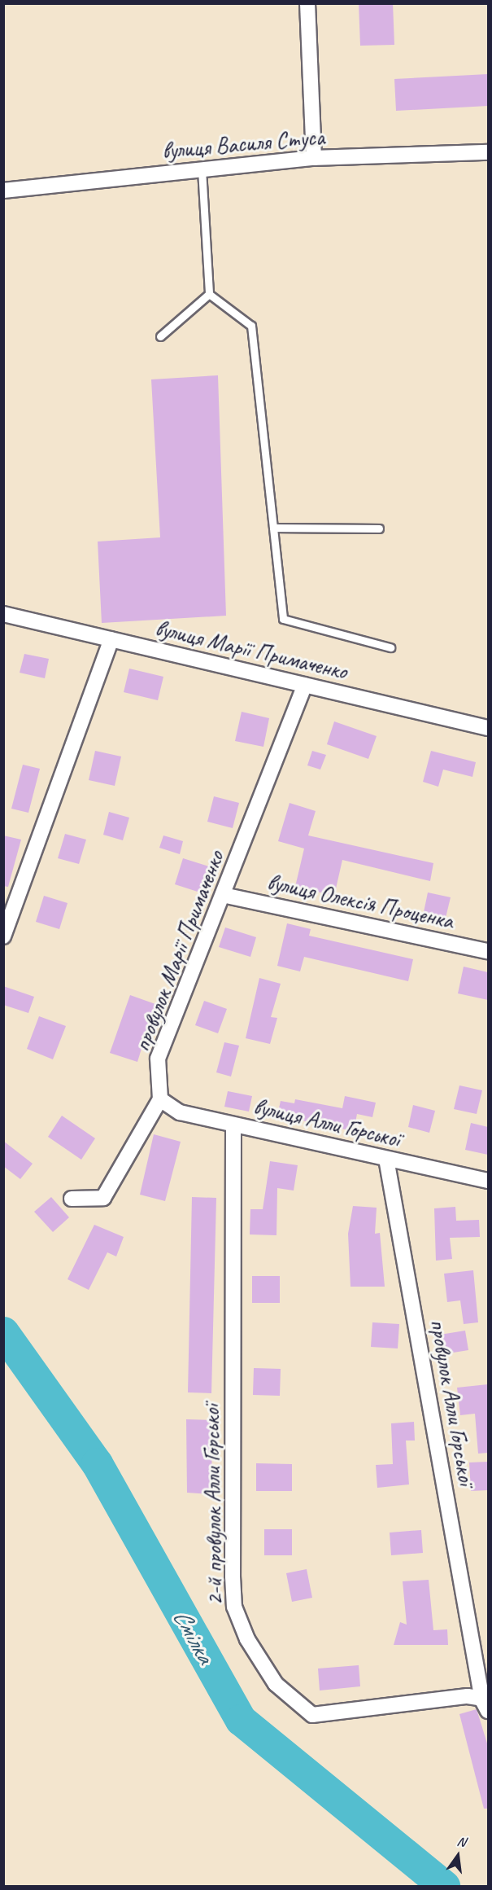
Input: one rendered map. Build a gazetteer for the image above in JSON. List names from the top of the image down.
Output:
{
  "streets": {
    "street": [
      "вулиця Василя Стуса",
      "вулиця Марії Примаченко",
      "вулиця Олексія Проценка",
      "провулок Марії Примаченко",
      "вулиця Алли Горської",
      "провулок Алли Горської",
      "2-й провулок Алли Горської"
    ]
  },
  "crossings": [
    ["вулиця Марії Примаченко", "провулок Марії Примаченко"],
    ["вулиця Олексія Проценка", "провулок Марії Примаченко"],
    ["провулок Марії Примаченко", "вулиця Алли Горської"],
    ["вулиця Алли Горської", "провулок Алли Горської"],
    ["вулиця Алли Горської", "2-й провулок Алли Горської"],
    ["провулок Алли Горської", "2-й провулок Алли Горської"]
  ],
  "water": ["Смілка"],
  "north": "top"
}
